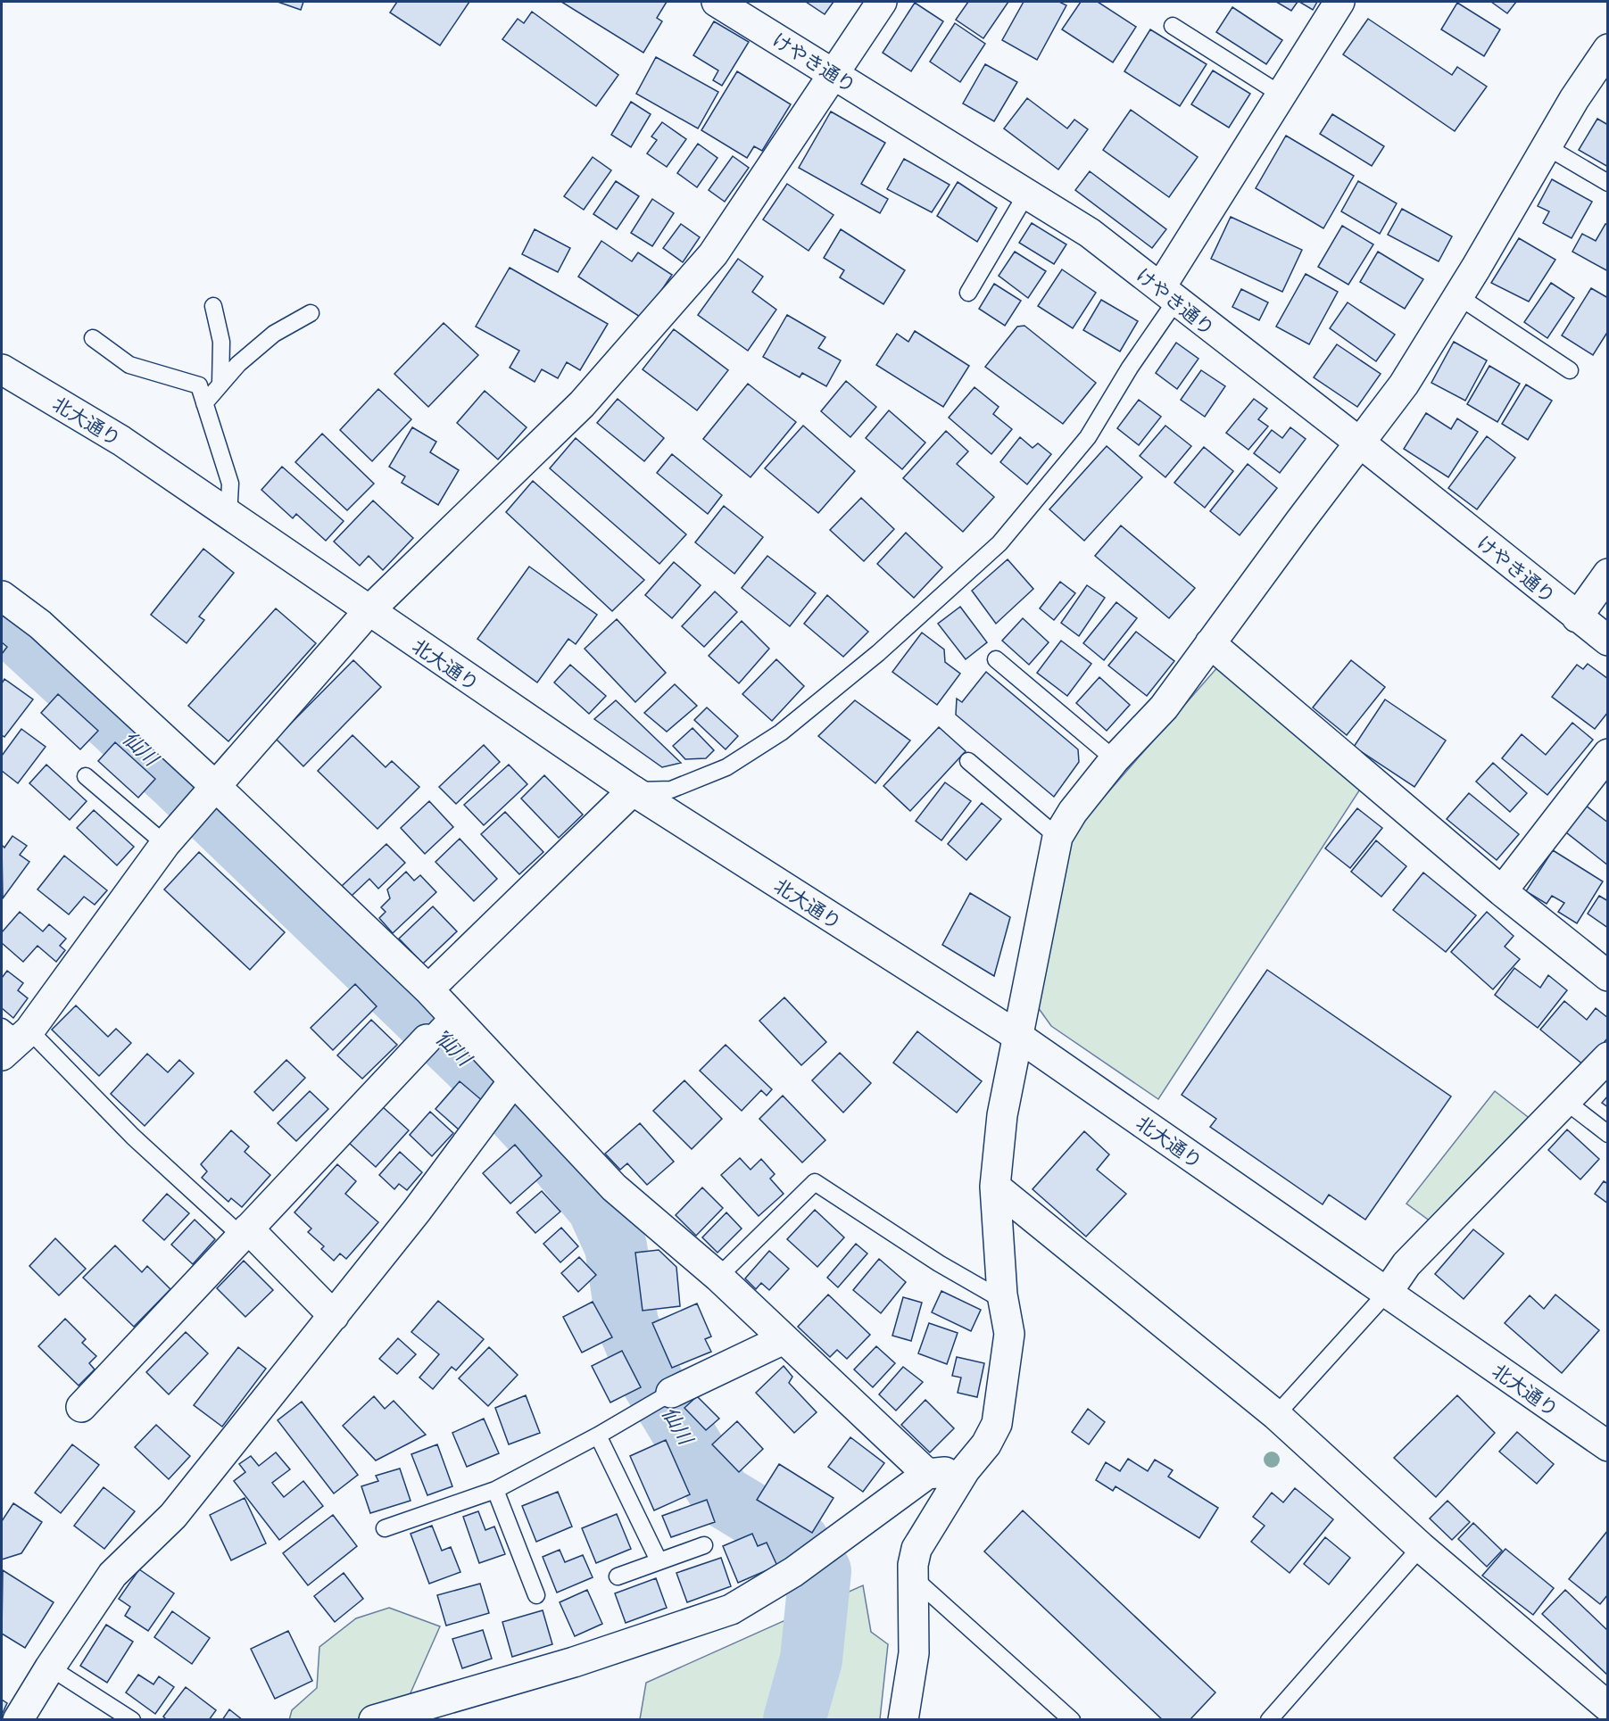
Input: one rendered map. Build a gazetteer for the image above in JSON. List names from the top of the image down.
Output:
{
  "streets": {
    "street": ["けやき通り", "北大通り"]
  },
  "water": ["仙川"]
}
